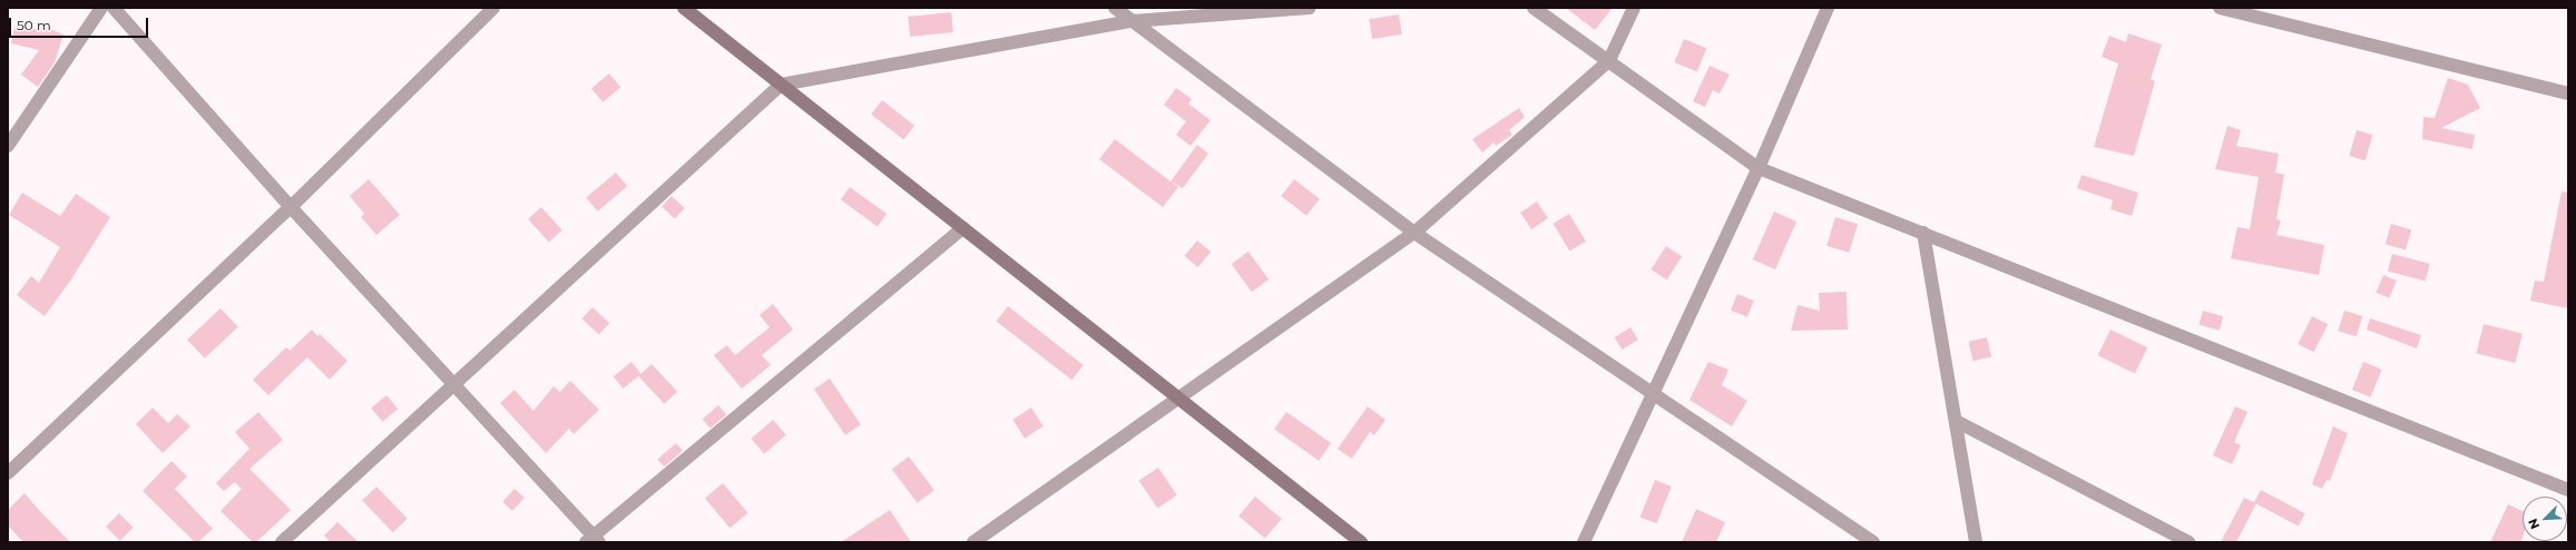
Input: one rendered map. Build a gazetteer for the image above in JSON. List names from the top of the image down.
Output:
{
  "scale_bar": "50 m",
  "north": "bottom left"
}
